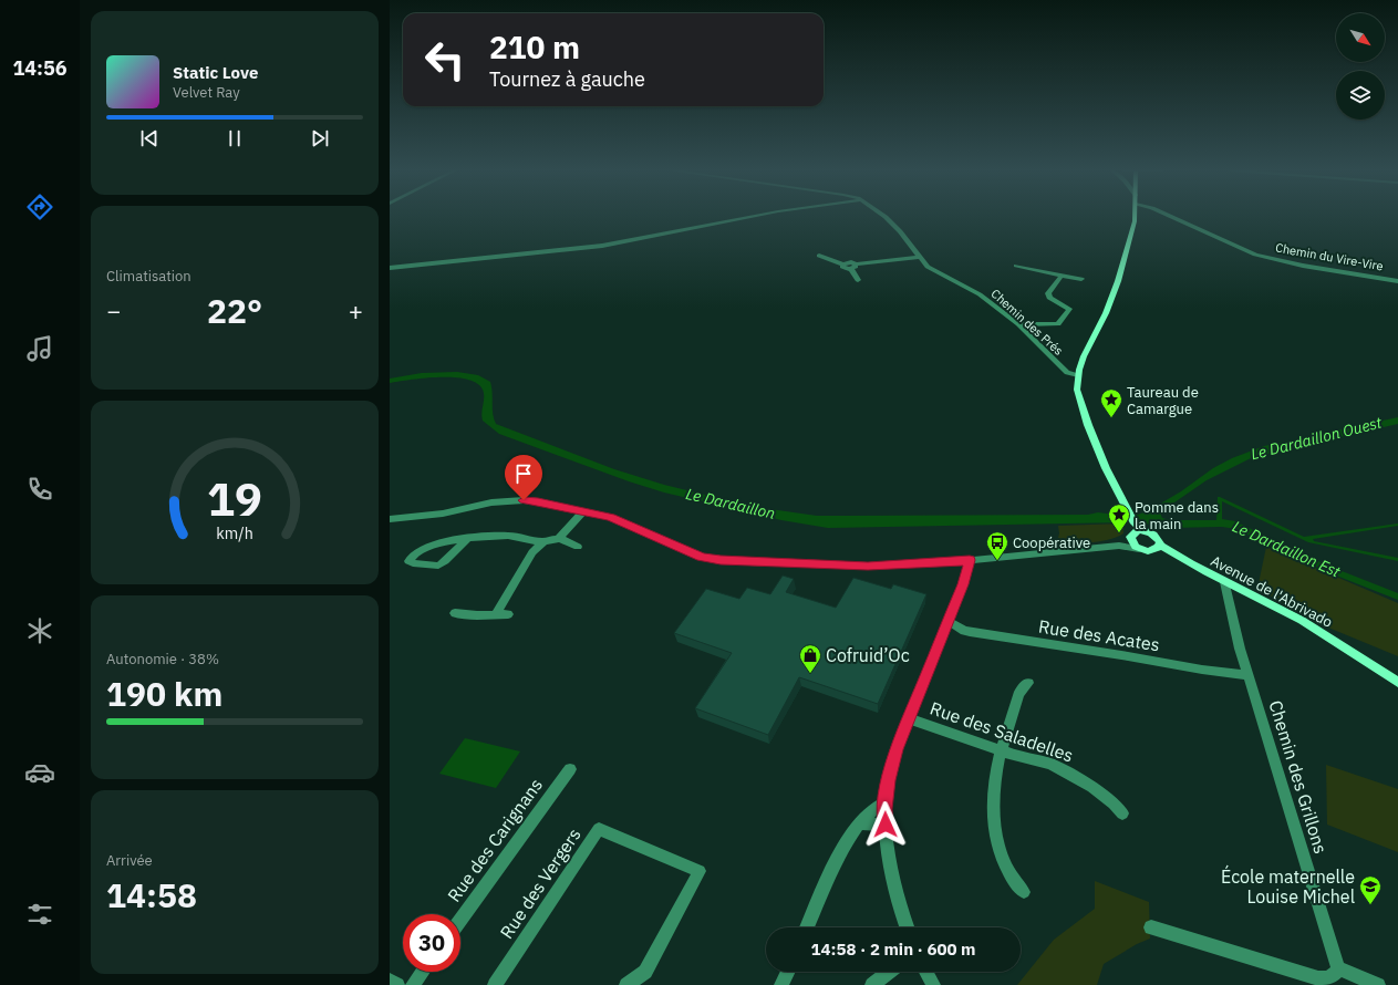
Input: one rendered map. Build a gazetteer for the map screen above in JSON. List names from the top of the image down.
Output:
{
  "streets": {
    "main road": ["Avenue de l'Abrivado"],
    "street": [
      "Chemin du Vire-Vire",
      "Chemin des Prés",
      "Rue des Acates",
      "Rue des Saladelles",
      "Chemin des Grillons",
      "Rue des Carignans",
      "Rue des Vergers"
    ]
  },
  "crossings": [
    ["Avenue de l'Abrivado", "Chemin des Grillons"],
    ["Rue des Acates", "Chemin des Grillons"]
  ],
  "water": ["Le Dardaillon Ouest", "Le Dardaillon", "Le Dardaillon Est"],
  "places": {
    "place": ["Taureau de Camargue", "Pomme dans la main"],
    "bus stop": ["Coopérative"],
    "shop": ["Cofruid’Oc"],
    "school or university": ["École maternelle Louise Michel"]
  },
  "north": "bottom right",
  "page": {
    "tabs": "14:56",
    "turn": ["210 m", "Tournez à gauche"],
    "song": ["Static Love", "Velvet Ray"],
    "tile": [
      "Climatisation",
      ["Autonomie · 38%", "190 km"],
      ["Arrivée", "14:58"]
    ],
    "heat": ["−", "22°", "+"],
    "limit": "30",
    "trip": "14:58 · 2 min · 600 m",
    "gauge": ["19", "km/h"]
  }
}
